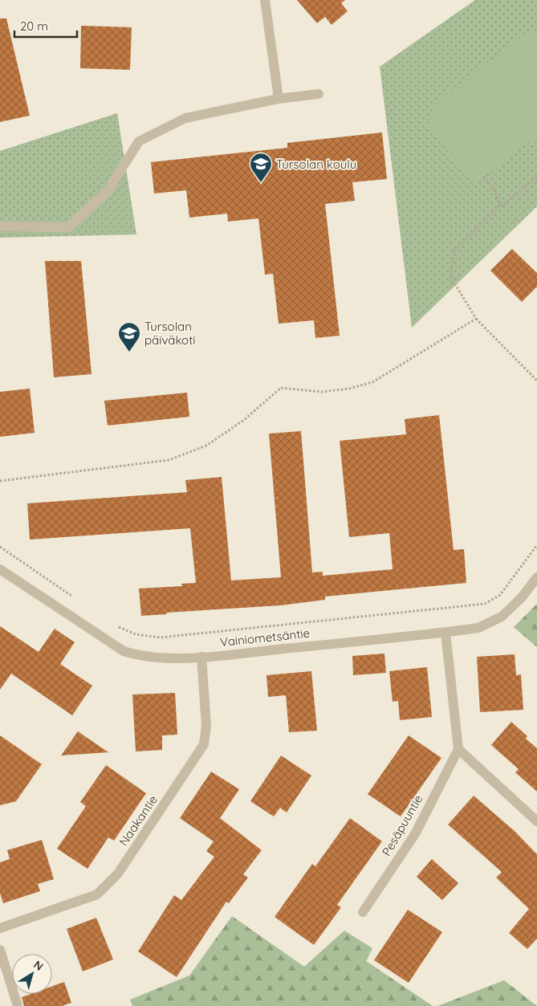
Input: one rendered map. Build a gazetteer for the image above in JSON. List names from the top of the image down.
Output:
{
  "streets": {
    "street": ["Vainiometsäntie", "Naakantie", "Pesäpuuntie"]
  },
  "crossings": [
    ["Vainiometsäntie", "Naakantie"]
  ],
  "places": {
    "school or university": ["Tursolan koulu", "Tursolan päiväkoti"]
  },
  "scale_bar": "20 m",
  "north": "top right"
}
